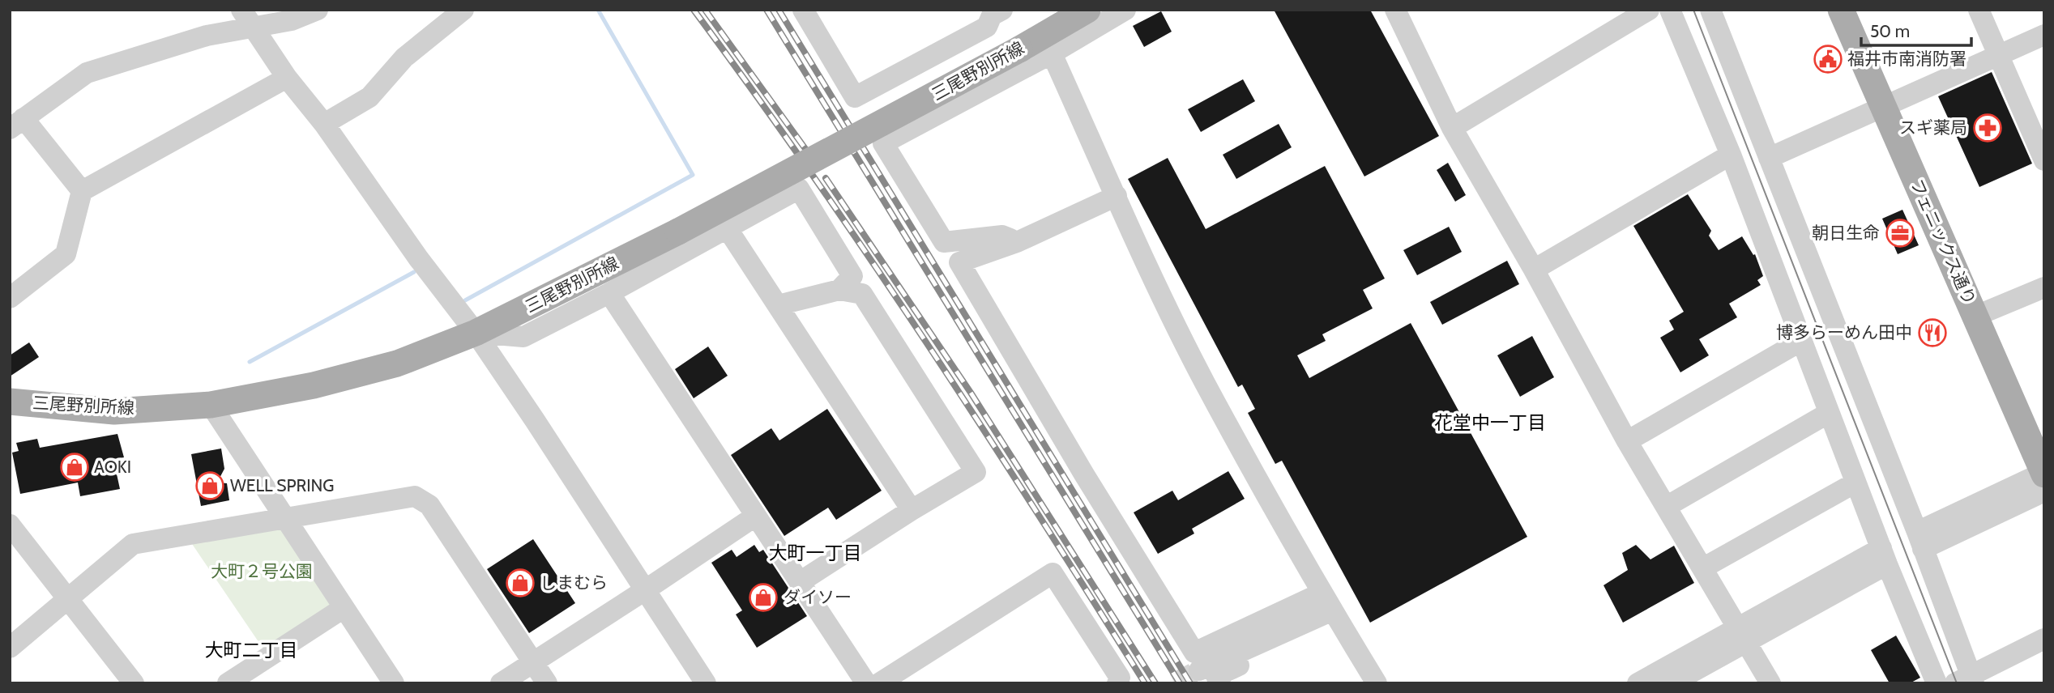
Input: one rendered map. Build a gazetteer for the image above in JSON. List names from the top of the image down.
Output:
{
  "streets": {
    "main road": ["三尾野別所線", "フェニックス通り"]
  },
  "districts": ["花堂中一丁目", "大町一丁目", "大町二丁目"],
  "parks": ["大町２号公園"],
  "places": {
    "public building": ["福井市南消防署"],
    "pharmacy": ["スギ薬局"],
    "office": ["朝日生命"],
    "restaurant": ["博多らーめん田中"],
    "shop": [
      "AOKI",
      "WELL SPRING",
      "しまむら",
      "ダイソー"
    ]
  },
  "scale_bar": "50 m"
}
